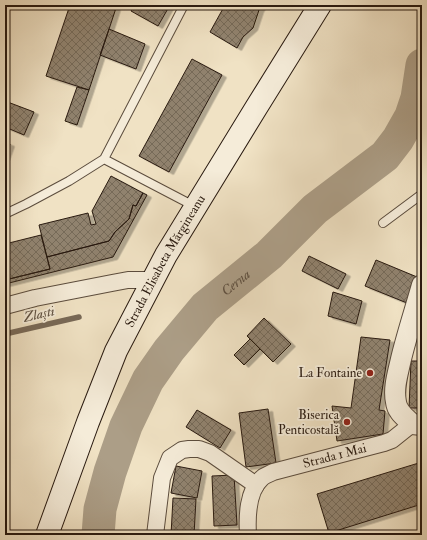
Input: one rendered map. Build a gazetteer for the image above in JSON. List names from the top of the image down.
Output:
{
  "streets": {
    "main road": ["Strada Elisabeta Mărgineanu"],
    "street": ["Strada 1 Mai"]
  },
  "water": ["Cerna", "Zlaști"],
  "places": ["La Fontaine", "Biserica Penticostală"]
}
